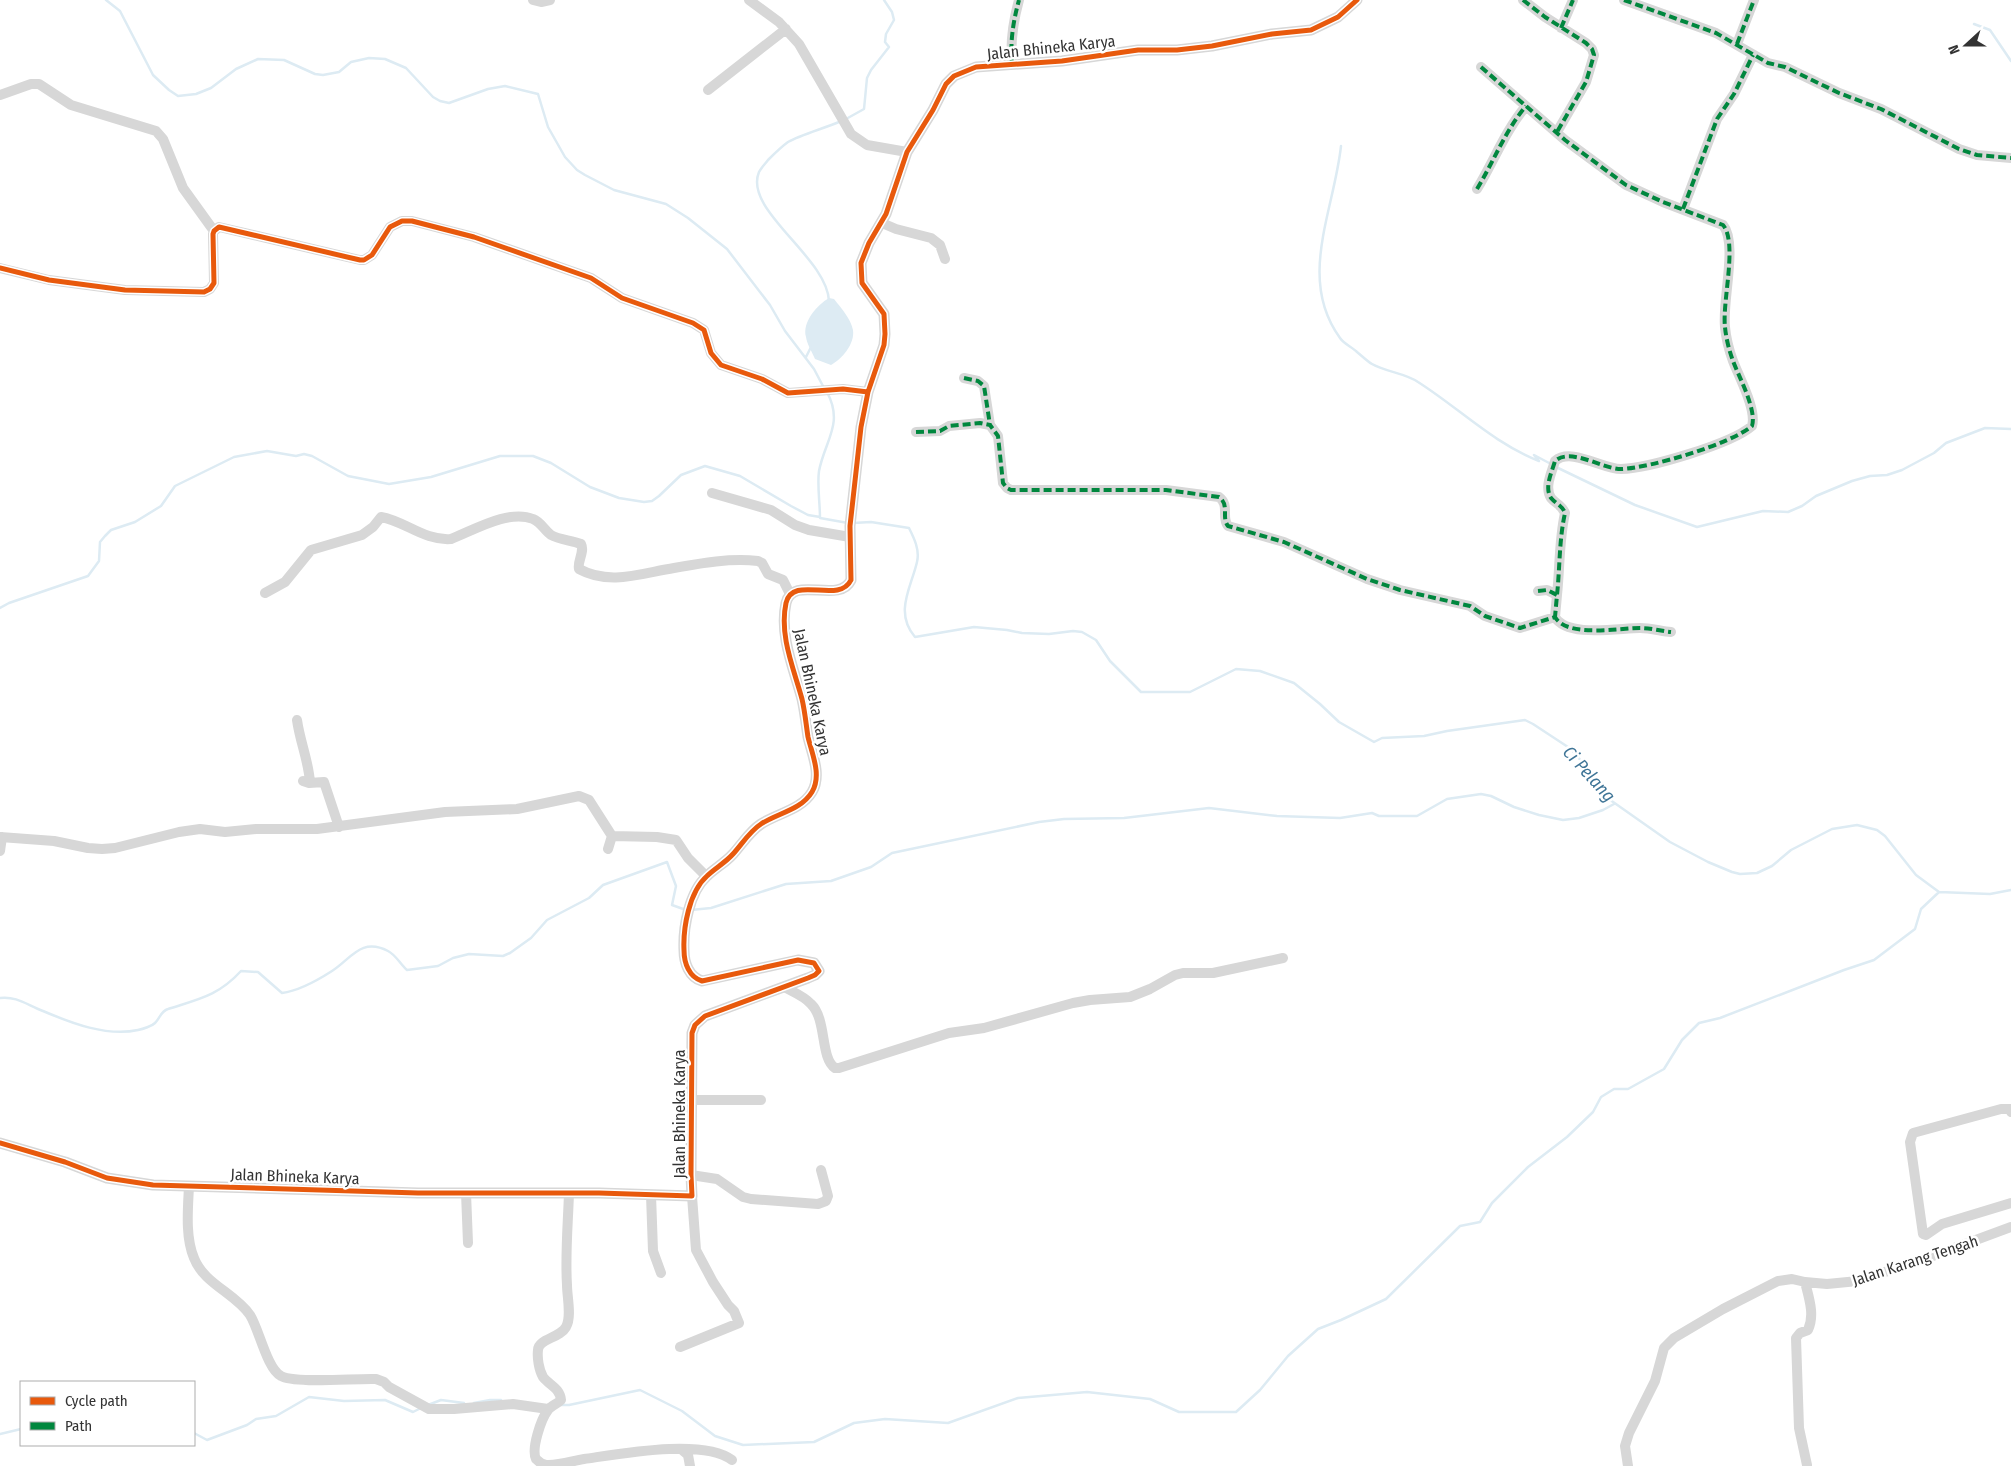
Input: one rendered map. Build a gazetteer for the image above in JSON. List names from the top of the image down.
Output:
{
  "streets": {
    "street": ["Jalan Bhineka Karya", "Jalan Karang Tengah"]
  },
  "water": ["Ci Pelang"],
  "legend": ["Cycle path", "Path"],
  "north": "left"
}
